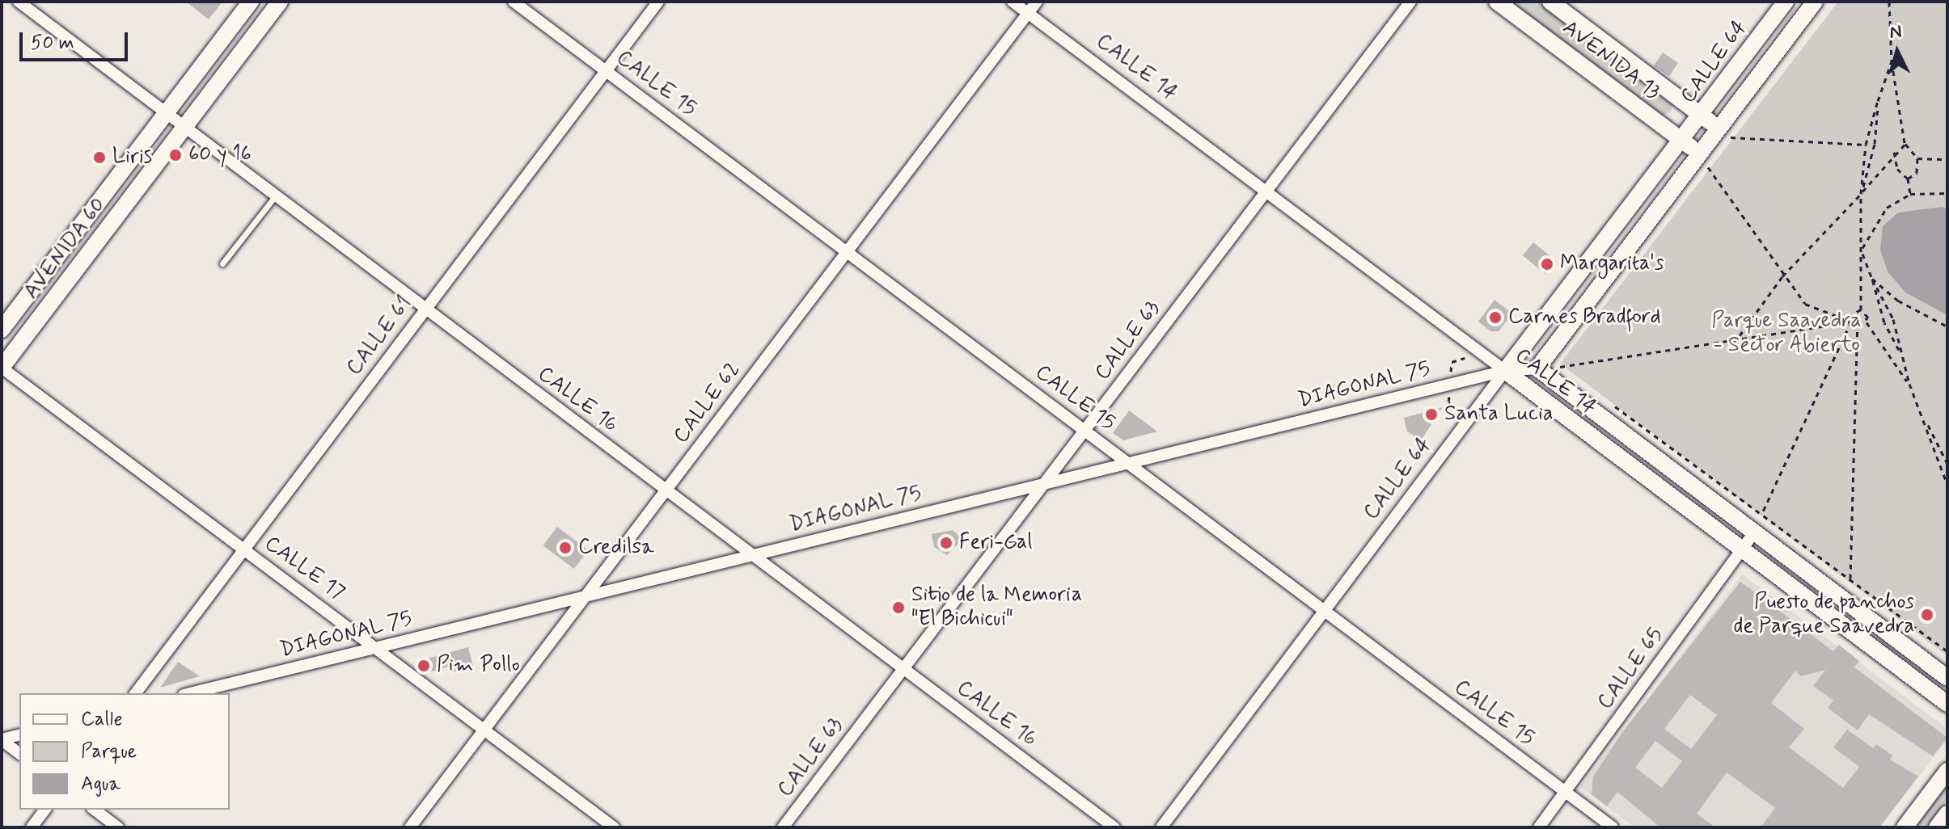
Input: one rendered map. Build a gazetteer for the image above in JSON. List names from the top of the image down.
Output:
{
  "streets": {
    "main road": [
      "AVENIDA 13",
      "CALLE 64",
      "CALLE 14",
      "AVENIDA 60"
    ],
    "street": [
      "CALLE 15",
      "CALLE 61",
      "CALLE 63",
      "DIAGONAL 75",
      "CALLE 16",
      "CALLE 62",
      "CALLE 17",
      "CALLE 65"
    ]
  },
  "crossings": [
    ["AVENIDA 13", "CALLE 64"],
    ["CALLE 64", "CALLE 14"],
    ["CALLE 64", "CALLE 15"],
    ["CALLE 64", "DIAGONAL 75"],
    ["CALLE 14", "CALLE 63"],
    ["CALLE 14", "DIAGONAL 75"],
    ["CALLE 14", "CALLE 62"],
    ["CALLE 14", "CALLE 65"],
    ["CALLE 15", "CALLE 61"],
    ["CALLE 15", "CALLE 63"],
    ["CALLE 15", "DIAGONAL 75"],
    ["CALLE 15", "CALLE 62"],
    ["CALLE 15", "CALLE 65"],
    ["AVENIDA 60", "CALLE 16"],
    ["AVENIDA 60", "CALLE 17"],
    ["CALLE 61", "CALLE 16"],
    ["CALLE 61", "CALLE 17"],
    ["CALLE 63", "DIAGONAL 75"],
    ["CALLE 63", "CALLE 16"],
    ["DIAGONAL 75", "CALLE 16"],
    ["DIAGONAL 75", "CALLE 62"],
    ["DIAGONAL 75", "CALLE 17"],
    ["CALLE 16", "CALLE 62"],
    ["CALLE 62", "CALLE 17"]
  ],
  "parks": ["Parque Saavedra - Sector Abierto"],
  "places": [
    "60 y 16",
    "Liris",
    "Margarita's",
    "Carnes Bradford",
    "Santa Lucia",
    "Feri-Gal",
    "Credilsa",
    "Sitio de la Memoria \"El Bichicui\"",
    "Puesto de panchos de Parque Saavedra",
    "Pim Pollo"
  ],
  "legend": ["Calle", "Parque", "Agua"],
  "scale_bar": "50 m",
  "north": "top"
}
